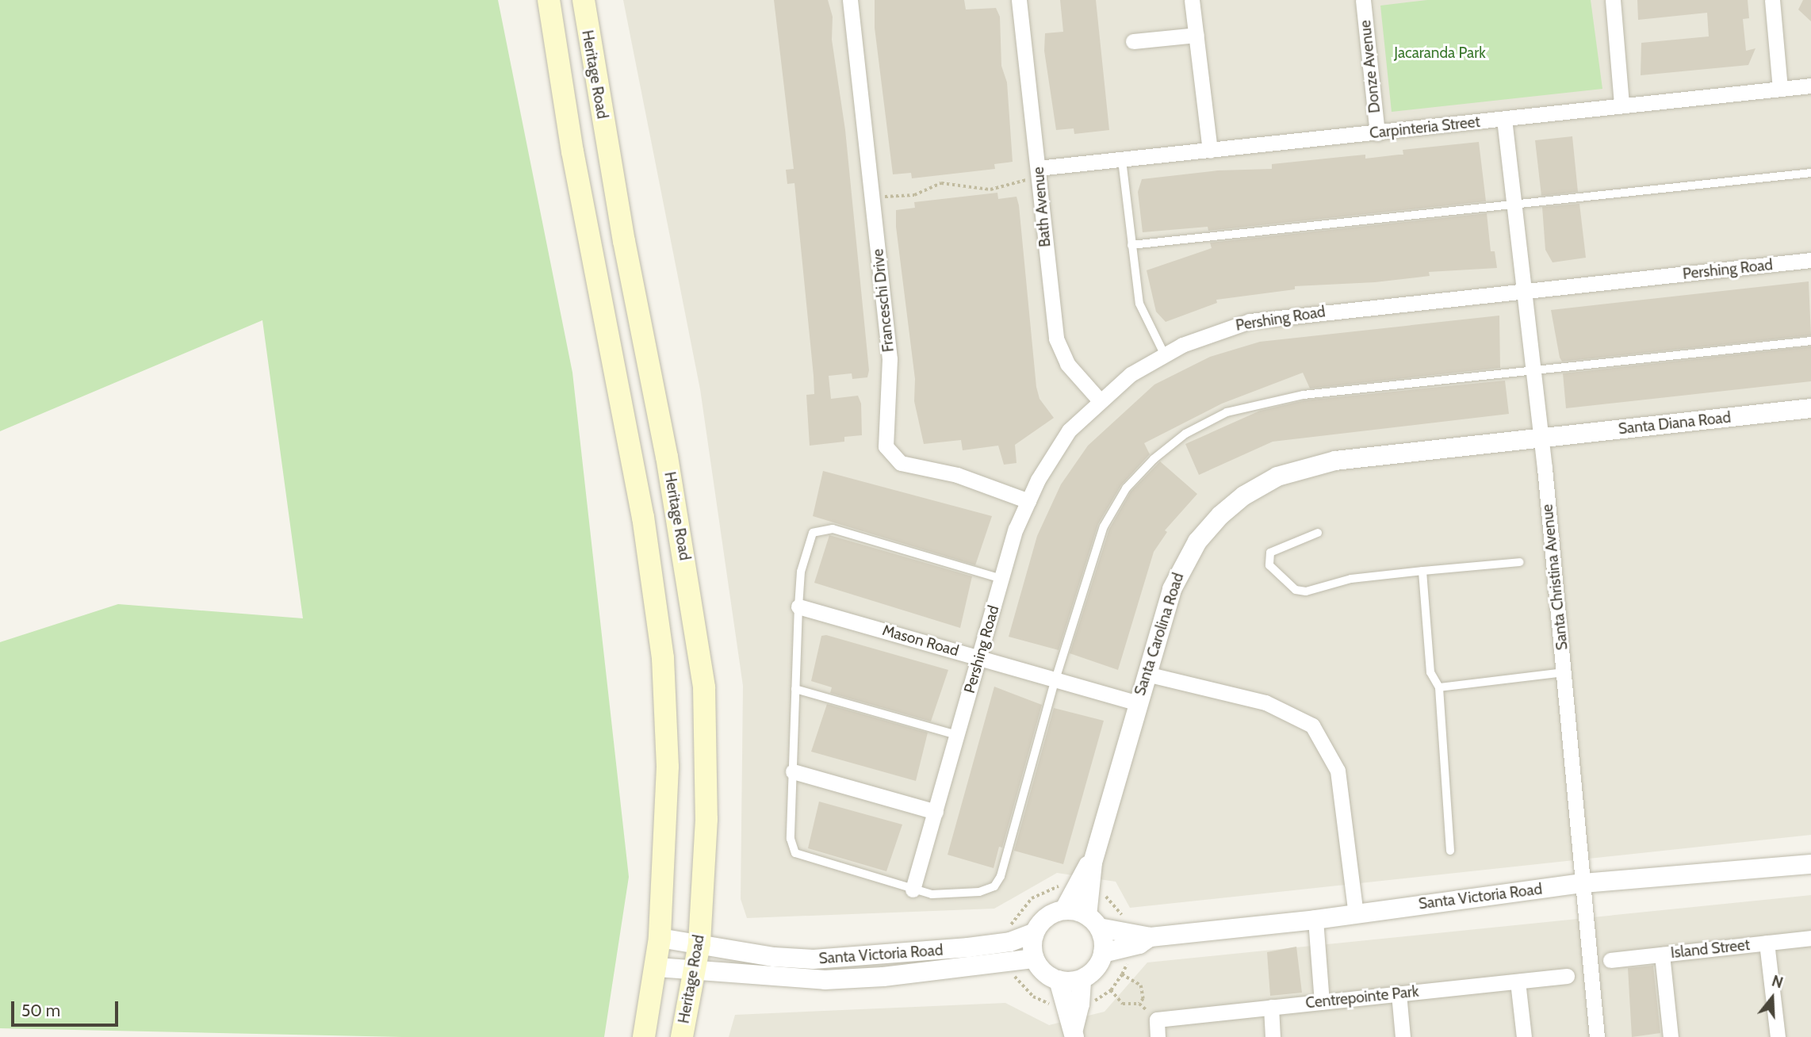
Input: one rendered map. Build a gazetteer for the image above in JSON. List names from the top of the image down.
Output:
{
  "streets": {
    "main road": ["Heritage Road"],
    "street": [
      "Donze Avenue",
      "Carpinteria Street",
      "Bath Avenue",
      "Pershing Road",
      "Franceschi Drive",
      "Santa Diana Road",
      "Santa Christina Avenue",
      "Santa Carolina Road",
      "Mason Road",
      "Santa Victoria Road",
      "Island Street",
      "Centrepointe Park"
    ]
  },
  "crossings": [
    ["Donze Avenue", "Carpinteria Street"],
    ["Heritage Road", "Santa Victoria Road"],
    ["Carpinteria Street", "Bath Avenue"],
    ["Carpinteria Street", "Santa Christina Avenue"],
    ["Bath Avenue", "Pershing Road"],
    ["Pershing Road", "Franceschi Drive"],
    ["Pershing Road", "Santa Christina Avenue"],
    ["Pershing Road", "Mason Road"],
    ["Santa Diana Road", "Santa Christina Avenue"],
    ["Santa Diana Road", "Santa Carolina Road"],
    ["Santa Christina Avenue", "Santa Carolina Road"],
    ["Santa Christina Avenue", "Santa Victoria Road"],
    ["Santa Carolina Road", "Mason Road"],
    ["Santa Carolina Road", "Santa Victoria Road"]
  ],
  "parks": ["Jacaranda Park"],
  "scale_bar": "50 m",
  "north": "top"
}
